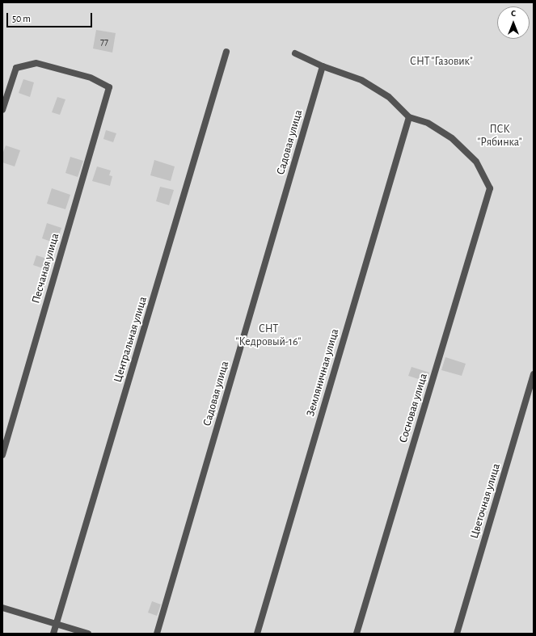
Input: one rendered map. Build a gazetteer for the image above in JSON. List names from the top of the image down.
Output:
{
  "streets": {
    "street": [
      "Садовая улица",
      "Песчаная улица",
      "Центральная улица",
      "Земляничная улица",
      "Сосновая улица",
      "Цветочная улица"
    ]
  },
  "crossings": [
    ["Земляничная улица", "Сосновая улица"]
  ],
  "parks": ["СНТ \"Газовик\"", "ПСК \"Рябинка\"", "СНТ \"Кедровый-16\""],
  "house_numbers": ["77"],
  "scale_bar": "50 m",
  "north": "top"
}
